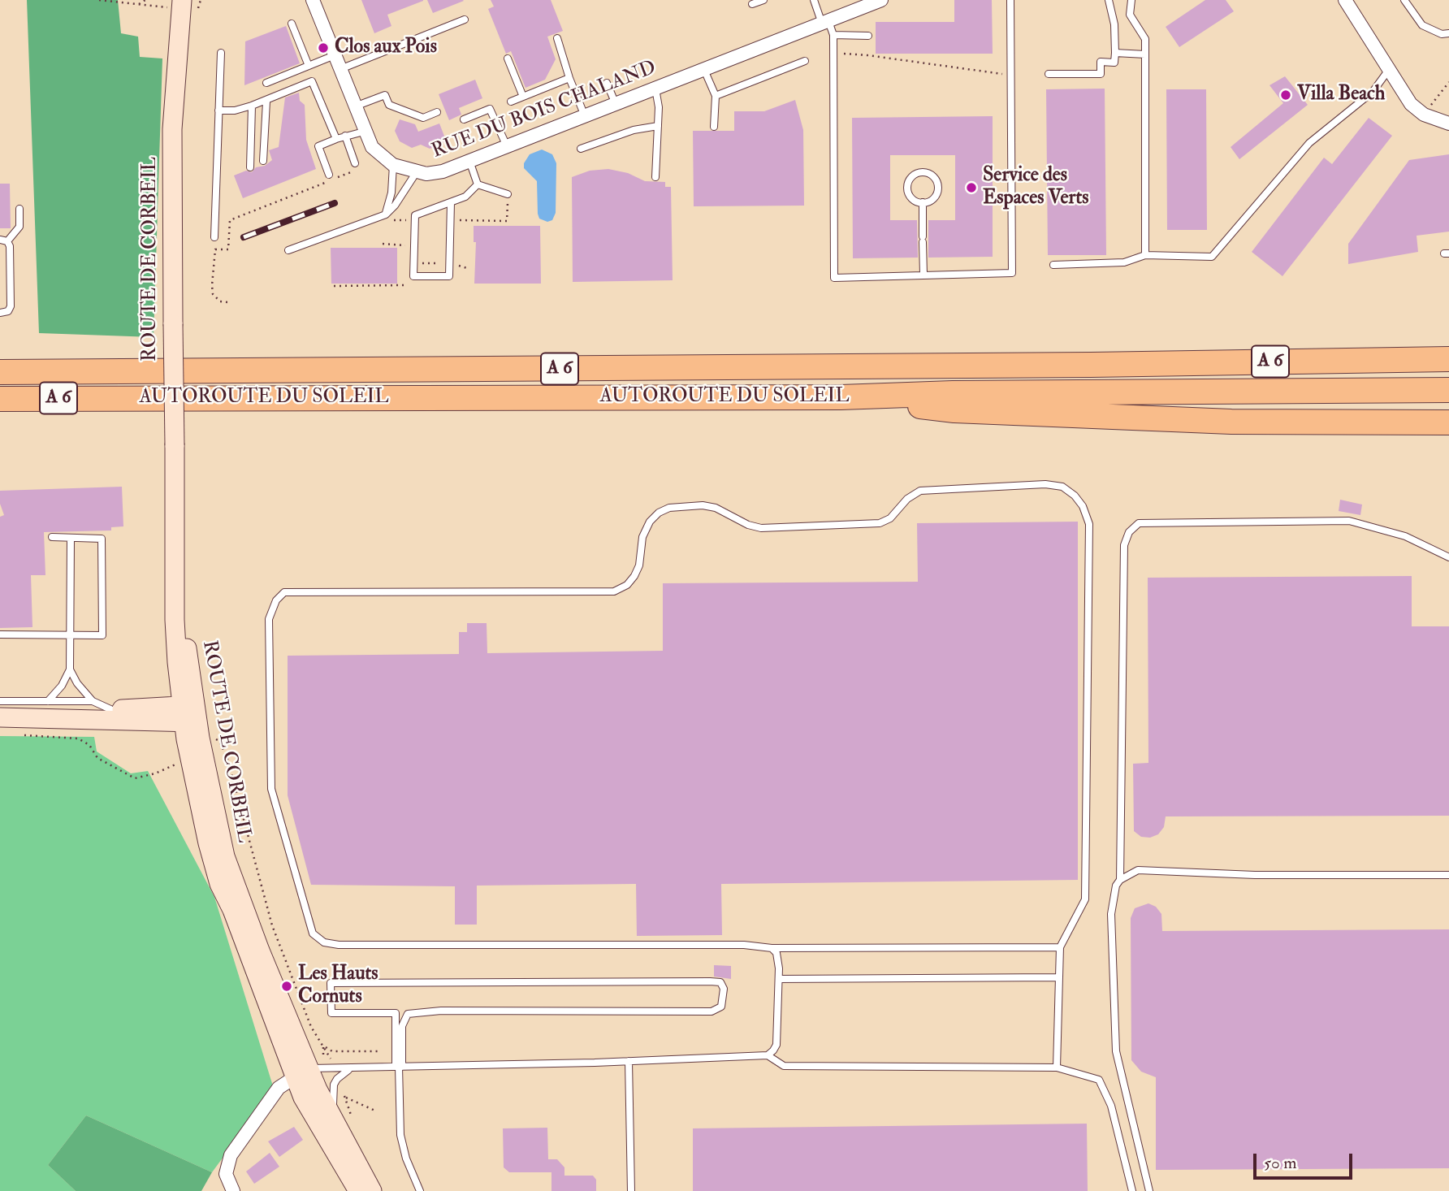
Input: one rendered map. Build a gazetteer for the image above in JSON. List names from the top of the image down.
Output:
{
  "streets": {
    "highway": ["A 6", "AUTOROUTE DU SOLEIL"],
    "street": ["RUE DU BOIS CHALAND", "ROUTE DE CORBEIL"]
  },
  "places": [
    "Clos aux Pois",
    "Villa Beach",
    "Service des Espaces Verts",
    "Les Hauts Cornuts"
  ],
  "scale_bar": "50 m"
}
